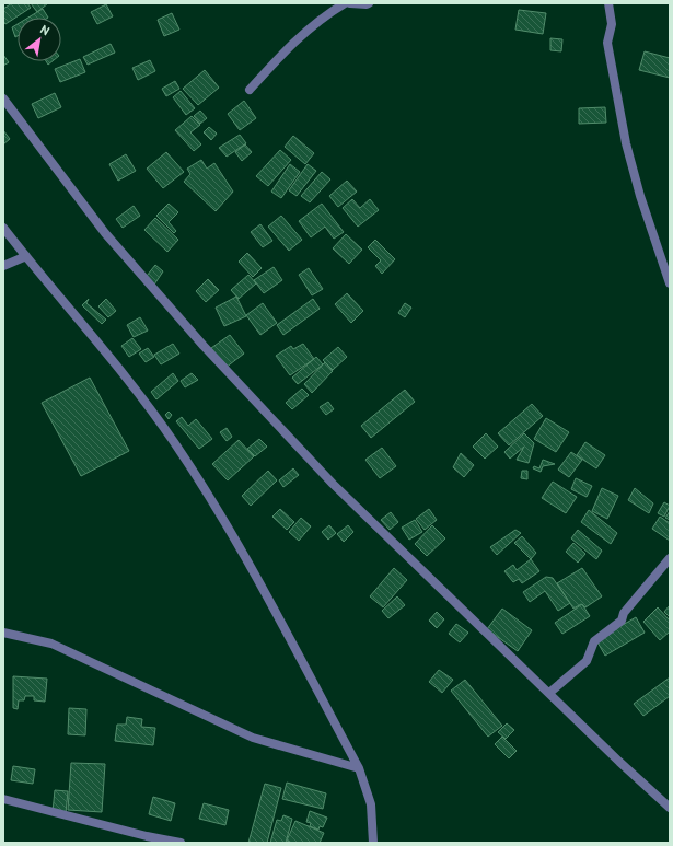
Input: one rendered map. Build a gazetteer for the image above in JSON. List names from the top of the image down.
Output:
{
  "north": "top right"
}
